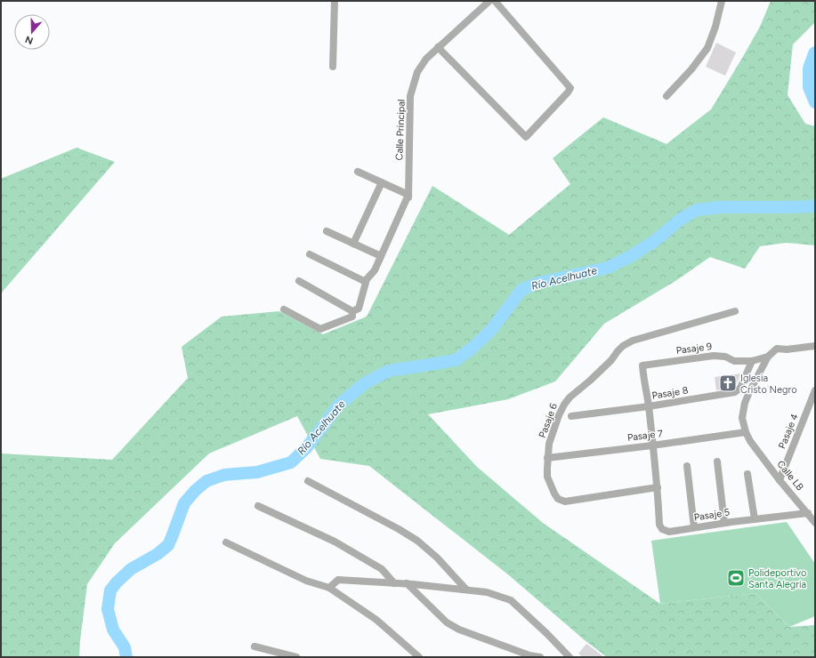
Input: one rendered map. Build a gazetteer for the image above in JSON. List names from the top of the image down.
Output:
{
  "streets": {
    "street": [
      "Calle Principal",
      "Pasaje 9",
      "Pasaje 8",
      "Pasaje 6",
      "Pasaje 4",
      "Pasaje 7",
      "Calle LB",
      "Pasaje 5"
    ]
  },
  "crossings": [
    ["Pasaje 9", "Pasaje 8"],
    ["Pasaje 9", "Calle LB"],
    ["Pasaje 6", "Pasaje 7"],
    ["Pasaje 6", "Pasaje 5"],
    ["Pasaje 4", "Calle LB"],
    ["Pasaje 7", "Calle LB"],
    ["Calle LB", "Pasaje 5"]
  ],
  "water": ["Río Acelhuate"],
  "places": {
    "church": ["Iglesia Cristo Negro"],
    "sports": ["Polideportivo Santa Alegria"]
  },
  "north": "bottom"
}
